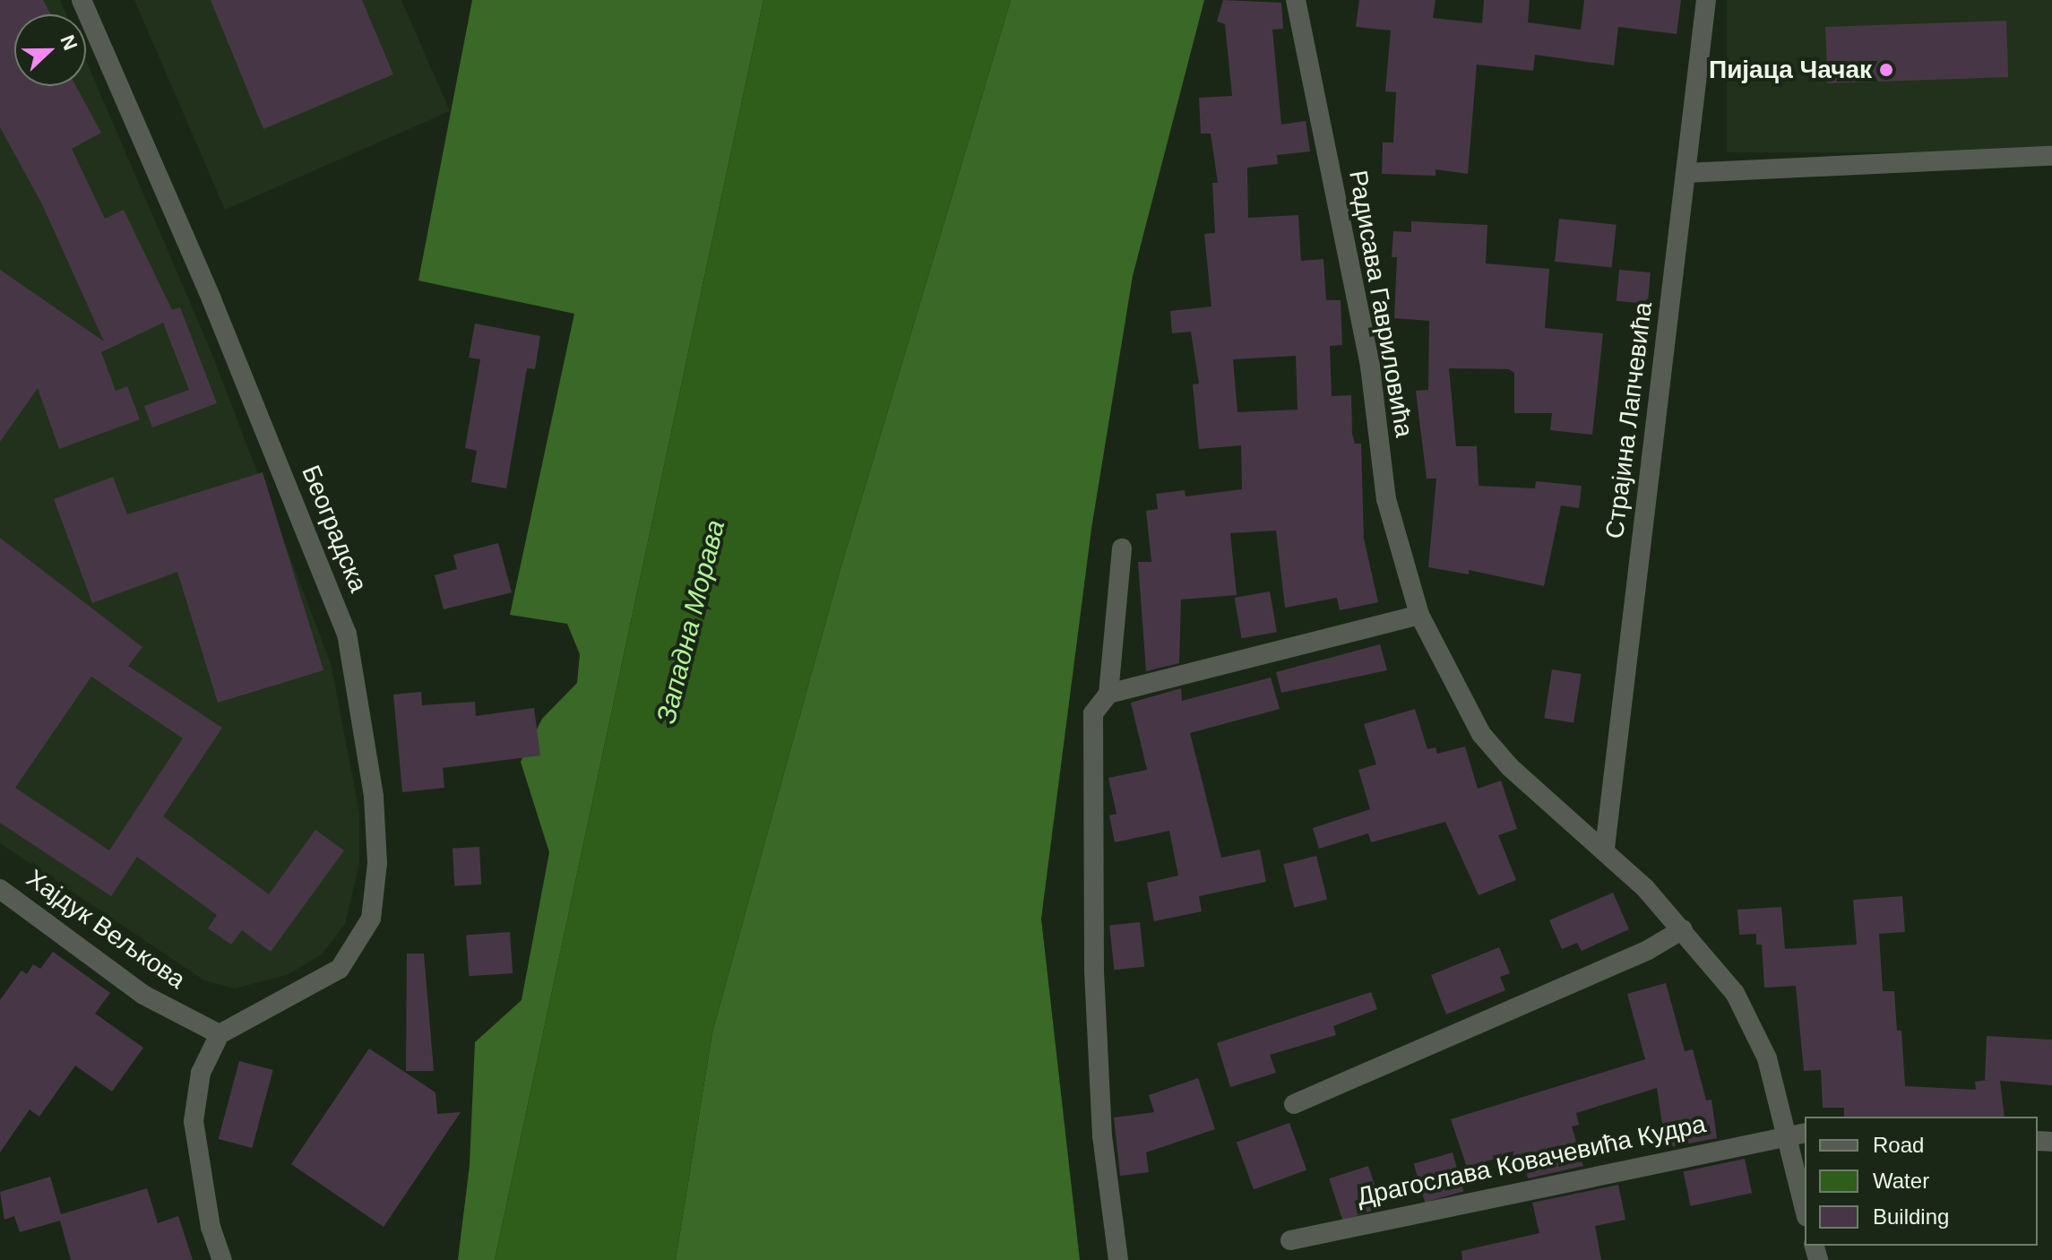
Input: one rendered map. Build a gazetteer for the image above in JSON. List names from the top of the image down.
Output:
{
  "streets": {
    "street": [
      "Радисава Гавриловића",
      "Страјина Лапчевића",
      "Београдска",
      "Хајдук Вељкова",
      "Драгослава Ковачевића Кудра"
    ]
  },
  "crossings": [
    ["Радисава Гавриловића", "Страјина Лапчевића"],
    ["Београдска", "Хајдук Вељкова"]
  ],
  "water": ["Западна Морава"],
  "places": ["Пијаца Чачак"],
  "legend": ["Road", "Water", "Building"],
  "north": "right"
}
